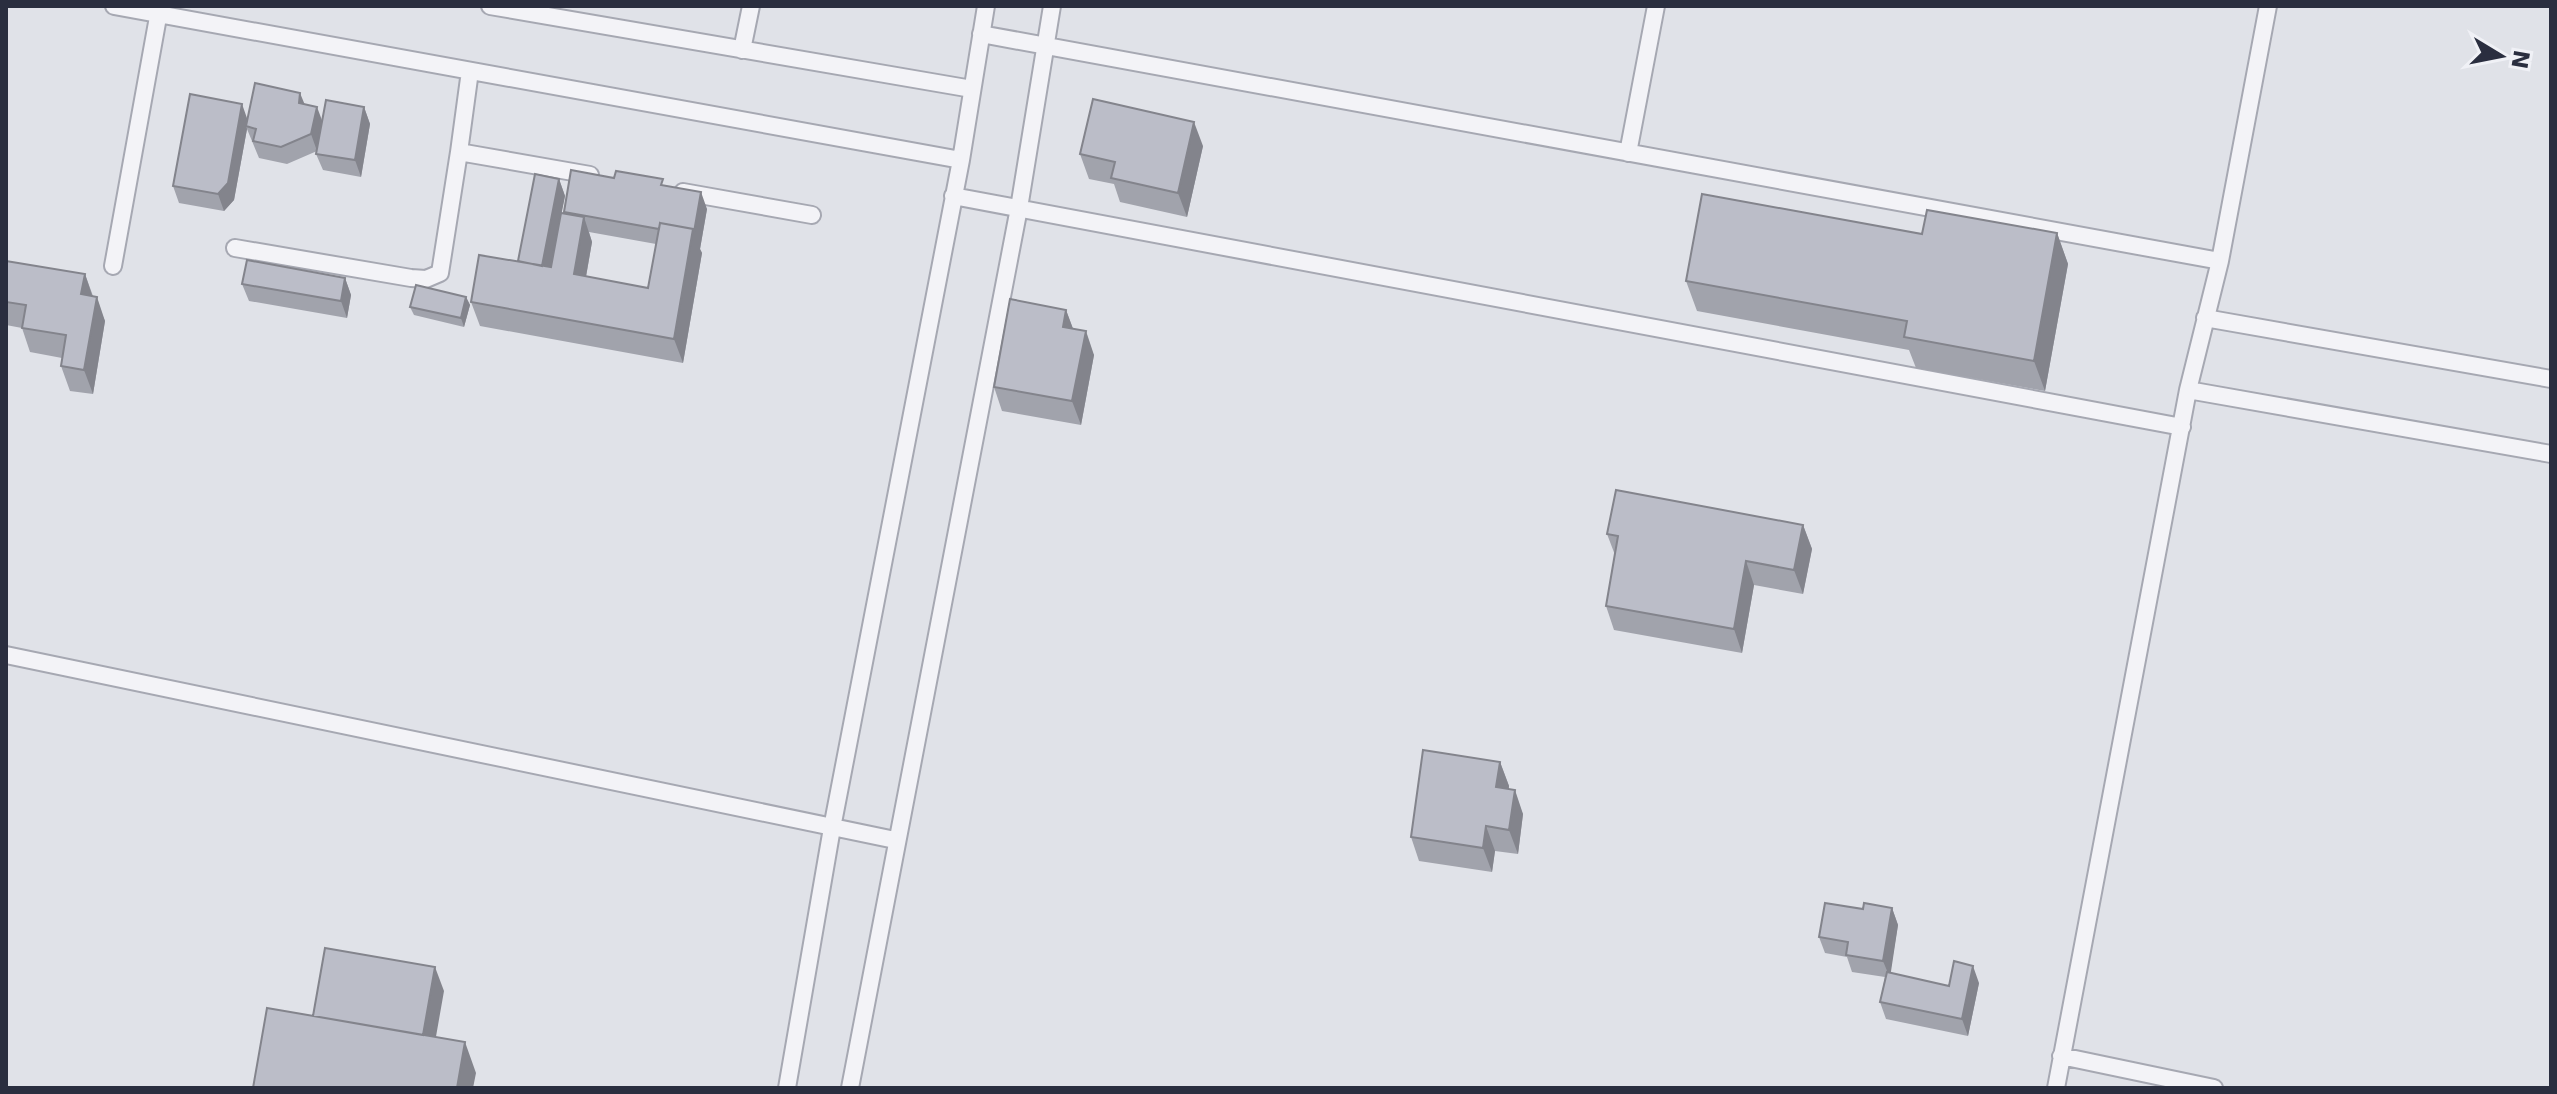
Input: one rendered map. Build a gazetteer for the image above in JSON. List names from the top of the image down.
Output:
{
  "north": "right"
}
